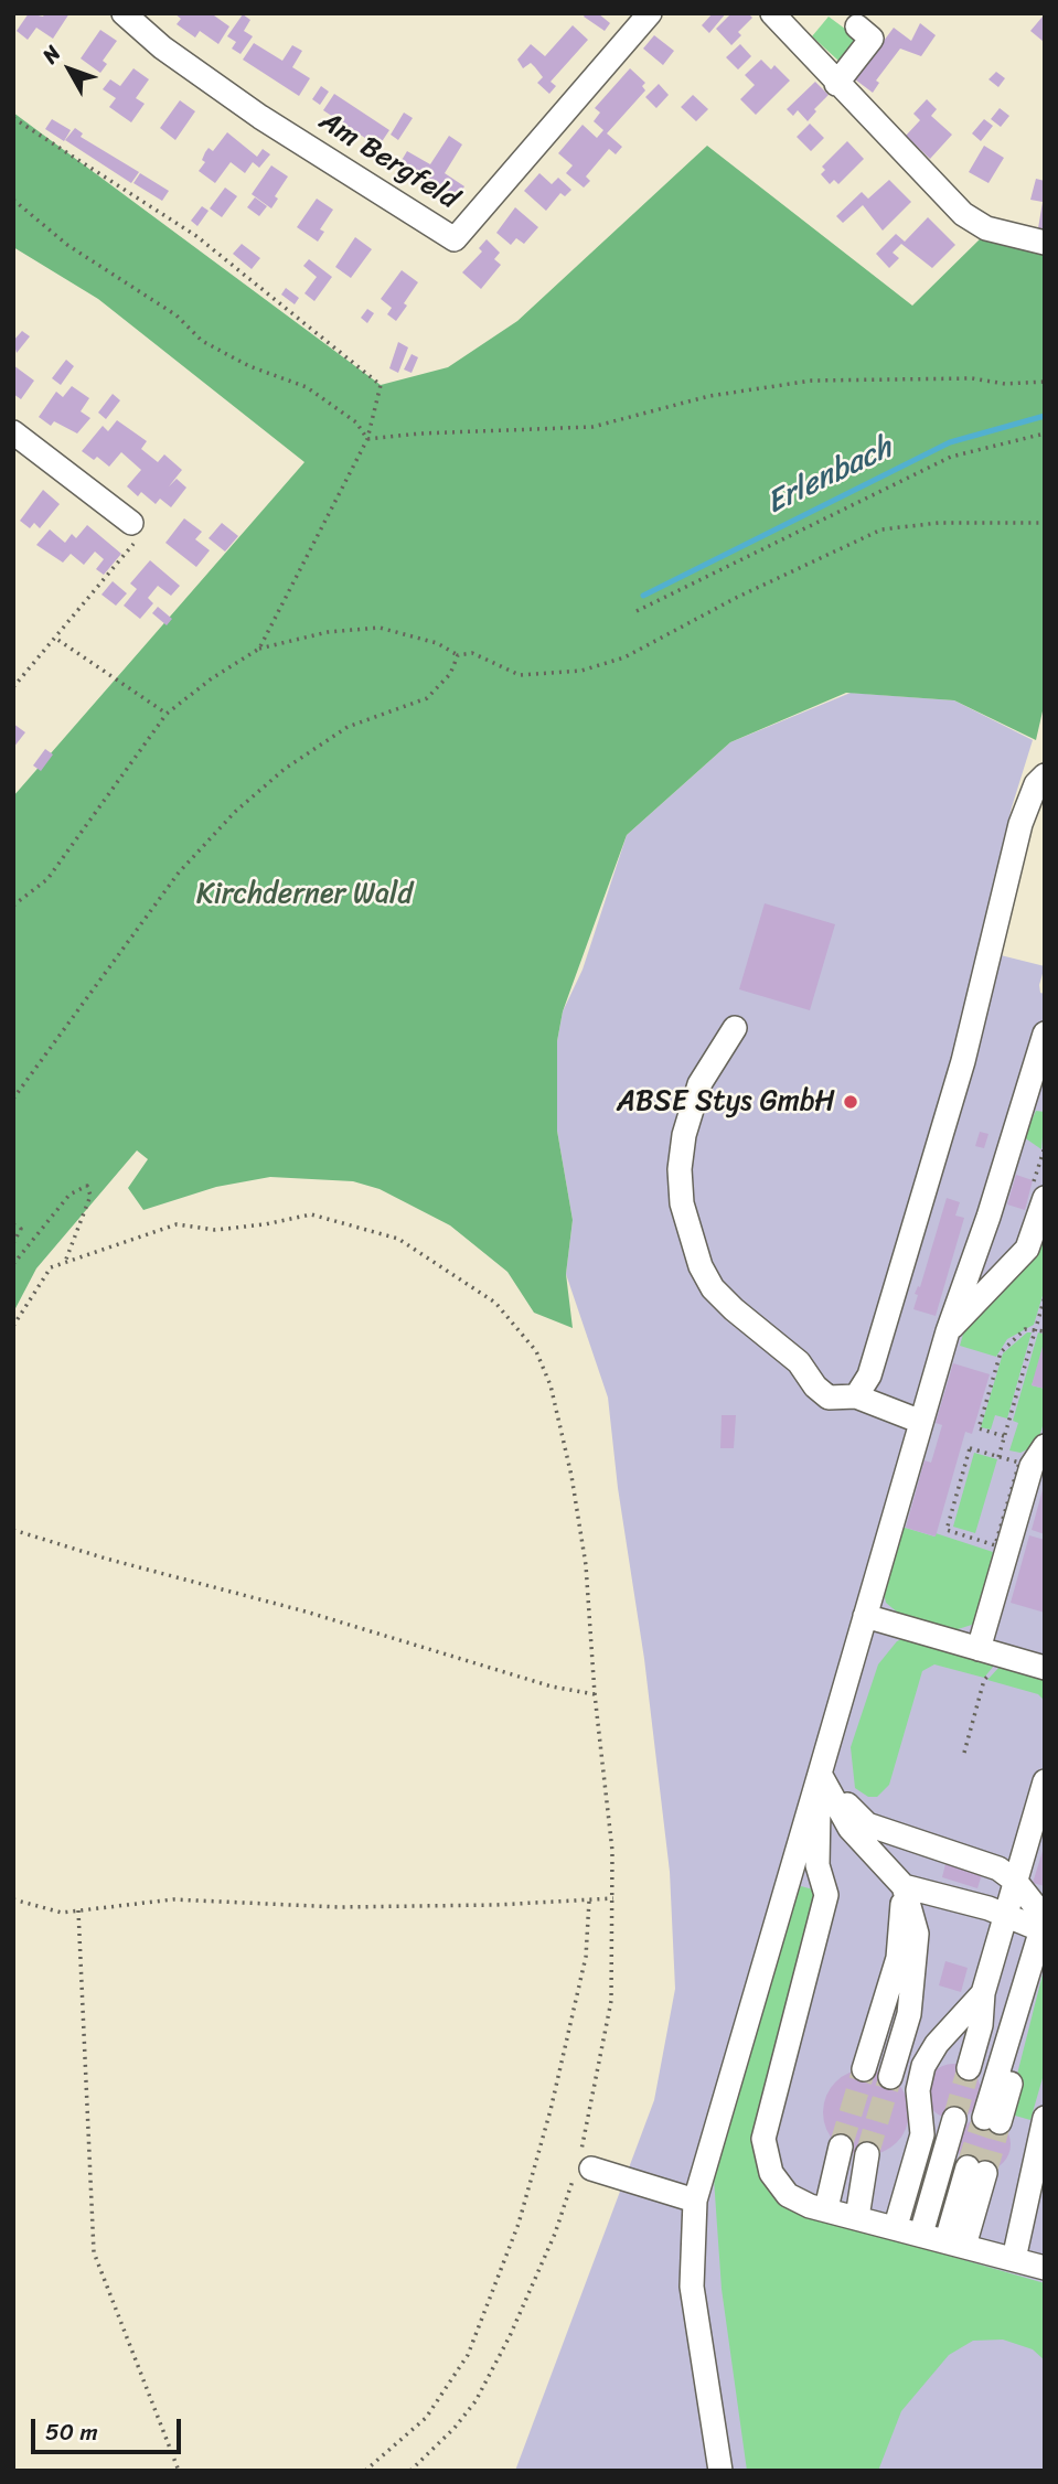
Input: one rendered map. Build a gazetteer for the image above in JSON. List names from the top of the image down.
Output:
{
  "streets": {
    "street": ["Am Bergfeld"]
  },
  "water": ["Erlenbach"],
  "parks": ["Kirchderner Wald"],
  "places": ["ABSE Stys GmbH"],
  "scale_bar": "50 m",
  "north": "top left"
}
